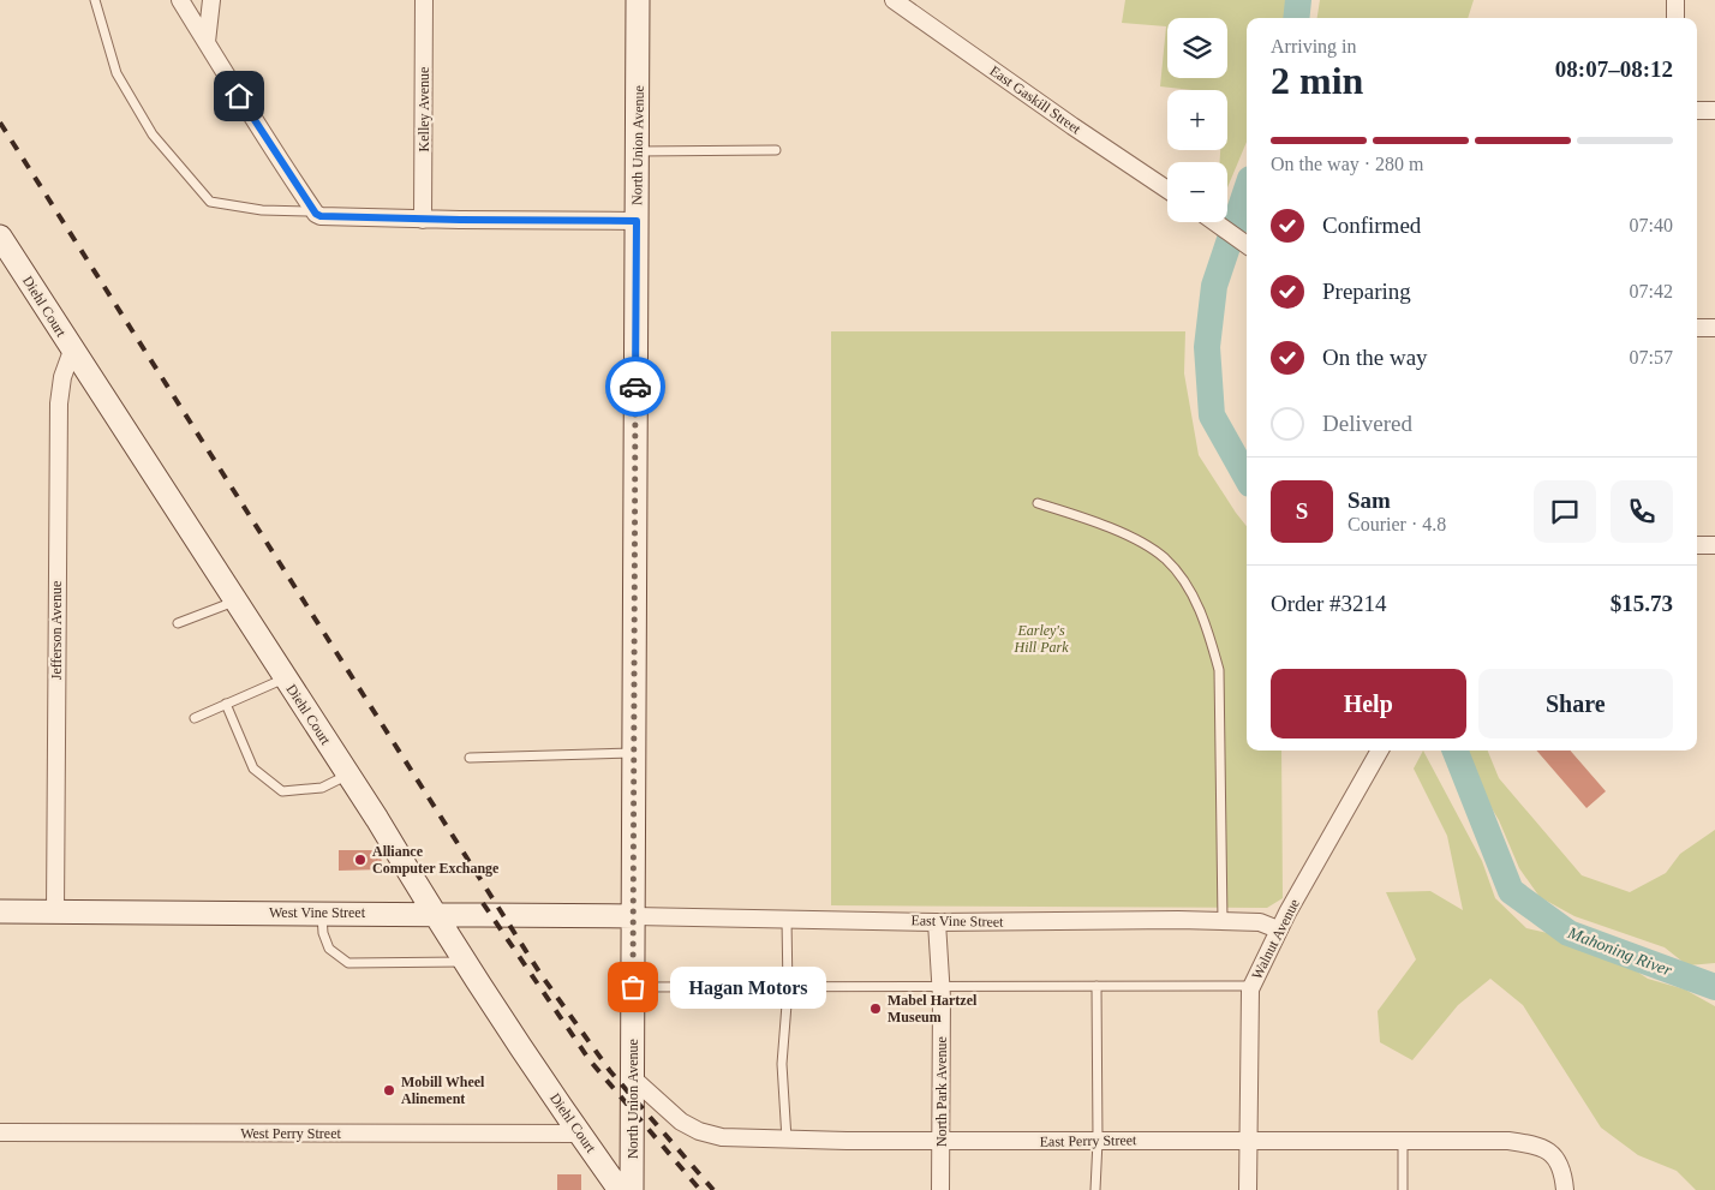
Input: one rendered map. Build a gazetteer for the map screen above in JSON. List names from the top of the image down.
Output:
{
  "streets": {
    "main road": ["North Union Avenue", "Diehl Court", "West Vine Street"],
    "street": [
      "East Gaskill Street",
      "Kelley Avenue",
      "Jefferson Avenue",
      "East Vine Street",
      "Walnut Avenue",
      "North Park Avenue",
      "West Perry Street",
      "East Perry Street"
    ]
  },
  "crossings": [
    ["North Union Avenue", "West Vine Street"],
    ["North Union Avenue", "East Vine Street"],
    ["North Union Avenue", "East Perry Street"],
    ["Diehl Court", "Jefferson Avenue"],
    ["Diehl Court", "West Vine Street"],
    ["Diehl Court", "West Perry Street"],
    ["Jefferson Avenue", "West Vine Street"],
    ["West Vine Street", "East Vine Street"],
    ["East Vine Street", "Walnut Avenue"],
    ["East Vine Street", "North Park Avenue"],
    ["Walnut Avenue", "East Perry Street"],
    ["North Park Avenue", "East Perry Street"]
  ],
  "water": ["Mahoning River"],
  "parks": ["Earley's Hill Park"],
  "places": [
    "Alliance Computer Exchange",
    "Hagan Motors",
    "Mabel Hartzel Museum",
    "Mobill Wheel Alinement"
  ],
  "page": {
    "map_buttons": ["+", "−"],
    "heading": ["2 min", "Arriving in", "08:07–08:12"],
    "panel": [
      "Sam",
      "Courier · 4.8",
      "Order #3214",
      "$15.73"
    ],
    "bar": "On the way · 280 m",
    "list": [
      ["Confirmed", "07:40"],
      ["Preparing", "07:42"],
      ["On the way", "07:57"],
      "Delivered"
    ],
    "round": "S",
    "buttons": ["Help", "Share"],
    "bubble": "Hagan Motors"
  }
}
